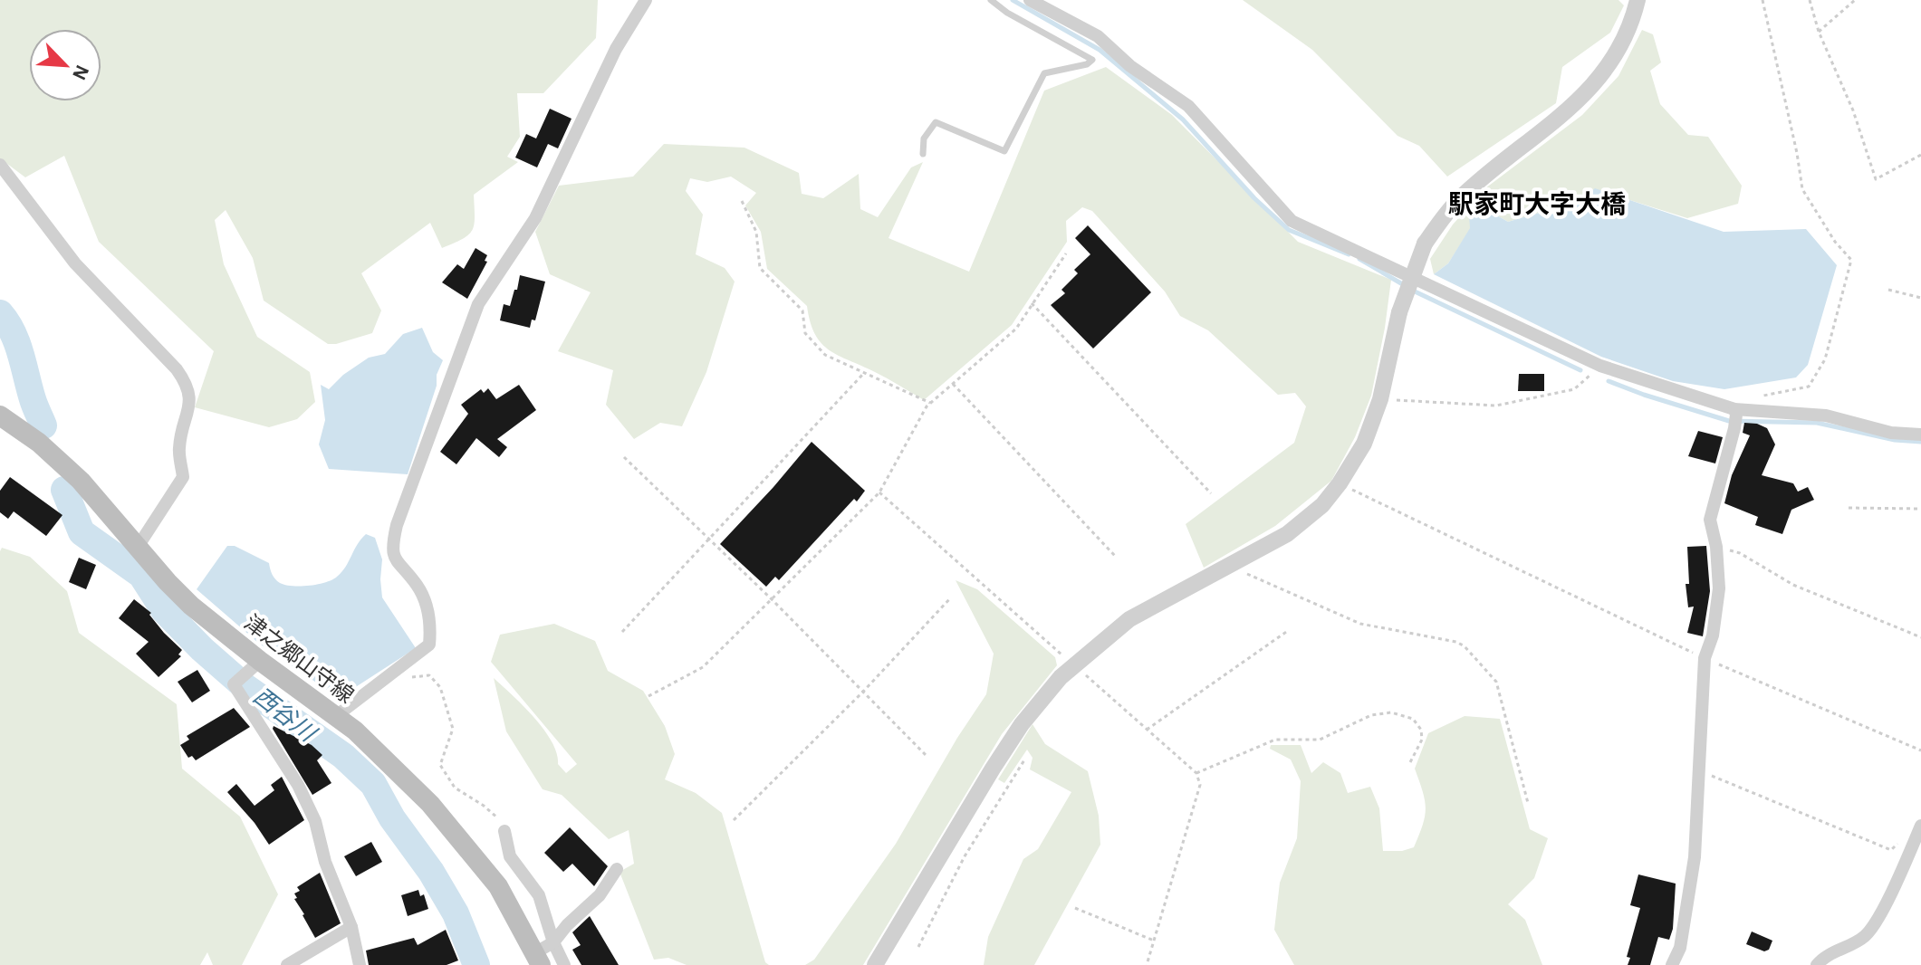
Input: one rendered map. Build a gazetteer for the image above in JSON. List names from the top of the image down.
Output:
{
  "streets": {
    "main road": ["津之郷山守線"]
  },
  "districts": ["駅家町大字大橋"],
  "water": ["西谷川"],
  "north": "bottom right"
}
